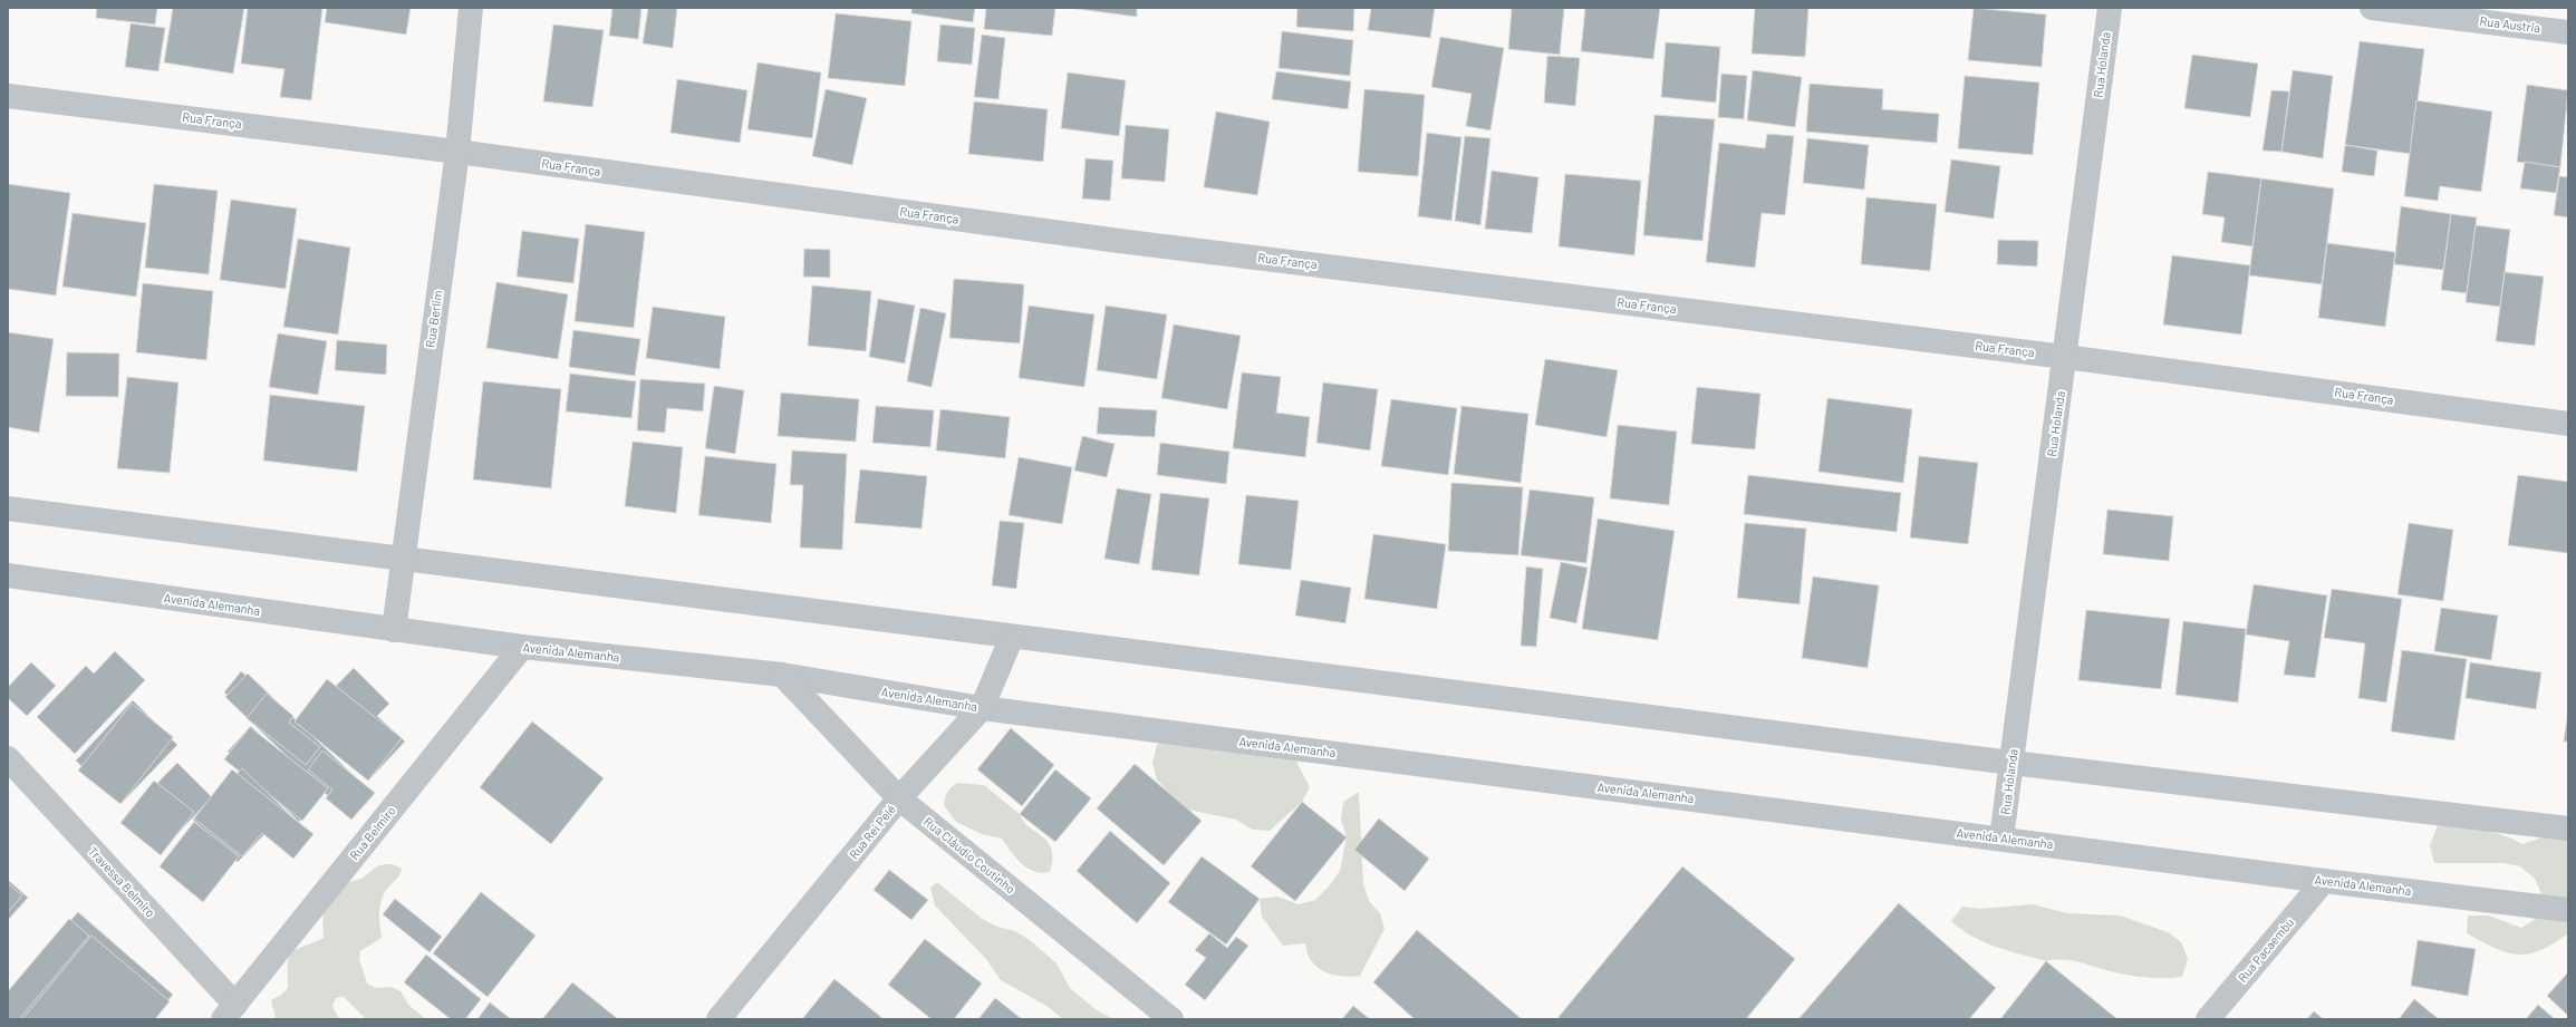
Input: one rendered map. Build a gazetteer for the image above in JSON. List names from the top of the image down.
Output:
{
  "streets": {
    "street": [
      "Rua Austria",
      "Rua Holanda",
      "Rua França",
      "Rua Berlim",
      "Avenida Alemanha",
      "Rua Rei Pelé",
      "Rua Belmiro",
      "Rua Cláudio Coutinho",
      "Travessa Belmiro",
      "Rua Pacaembu"
    ]
  },
  "crossings": [
    ["Rua Holanda", "Rua França"],
    ["Rua Holanda", "Avenida Alemanha"],
    ["Rua França", "Rua Berlim"],
    ["Rua Berlim", "Avenida Alemanha"],
    ["Avenida Alemanha", "Rua Rei Pelé"],
    ["Avenida Alemanha", "Rua Belmiro"],
    ["Avenida Alemanha", "Rua Cláudio Coutinho"],
    ["Avenida Alemanha", "Rua Pacaembu"],
    ["Rua Rei Pelé", "Rua Cláudio Coutinho"],
    ["Rua Belmiro", "Travessa Belmiro"]
  ]
}
